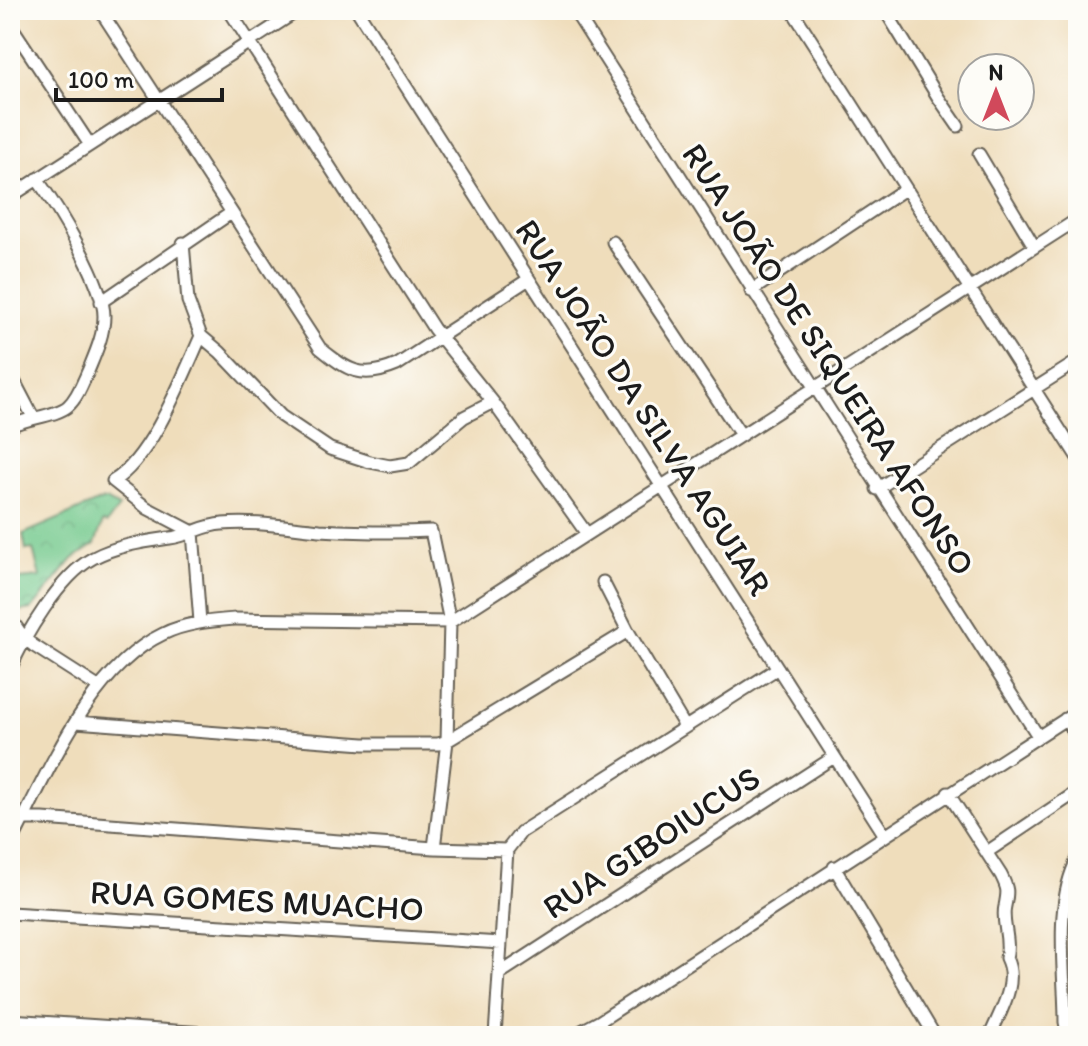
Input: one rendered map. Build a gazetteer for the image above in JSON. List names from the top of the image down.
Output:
{
  "streets": {
    "street": [
      "RUA JOÃO DE SIQUEIRA AFONSO",
      "RUA JOÃO DA SILVA AGUIAR",
      "RUA GIBOIUCUS",
      "RUA GOMES MUACHO"
    ]
  },
  "crossings": [
    ["RUA JOÃO DA SILVA AGUIAR", "RUA GIBOIUCUS"]
  ],
  "scale_bar": "100 m",
  "north": "top"
}
